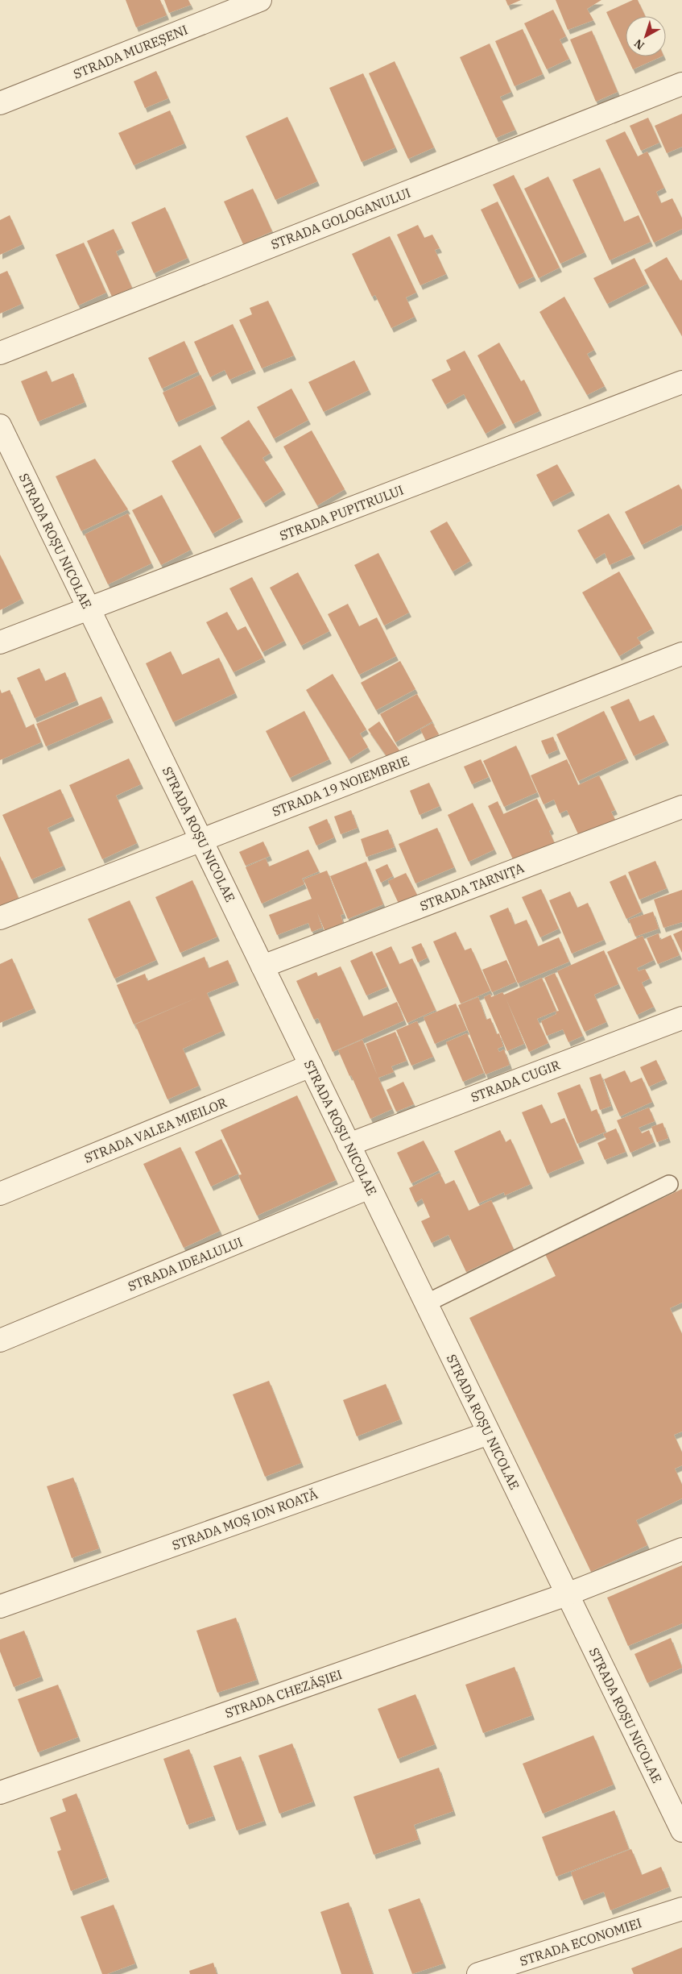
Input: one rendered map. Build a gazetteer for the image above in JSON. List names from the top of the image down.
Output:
{
  "streets": {
    "street": [
      "STRADA MUREȘENI",
      "STRADA GOLOGANULUI",
      "STRADA PUPITRULUI",
      "STRADA ROȘU NICOLAE",
      "STRADA 19 NOIEMBRIE",
      "STRADA TARNIȚA",
      "STRADA CUGIR",
      "STRADA VALEA MIEILOR",
      "STRADA IDEALULUI",
      "STRADA MOȘ ION ROATĂ",
      "STRADA CHEZĂȘIEI",
      "STRADA ECONOMIEI"
    ]
  },
  "crossings": [
    ["STRADA PUPITRULUI", "STRADA ROȘU NICOLAE"],
    ["STRADA ROȘU NICOLAE", "STRADA 19 NOIEMBRIE"],
    ["STRADA ROȘU NICOLAE", "STRADA TARNIȚA"],
    ["STRADA ROȘU NICOLAE", "STRADA CUGIR"],
    ["STRADA ROȘU NICOLAE", "STRADA VALEA MIEILOR"],
    ["STRADA ROȘU NICOLAE", "STRADA IDEALULUI"],
    ["STRADA ROȘU NICOLAE", "STRADA MOȘ ION ROATĂ"],
    ["STRADA ROȘU NICOLAE", "STRADA CHEZĂȘIEI"]
  ],
  "north": "bottom left"
}
